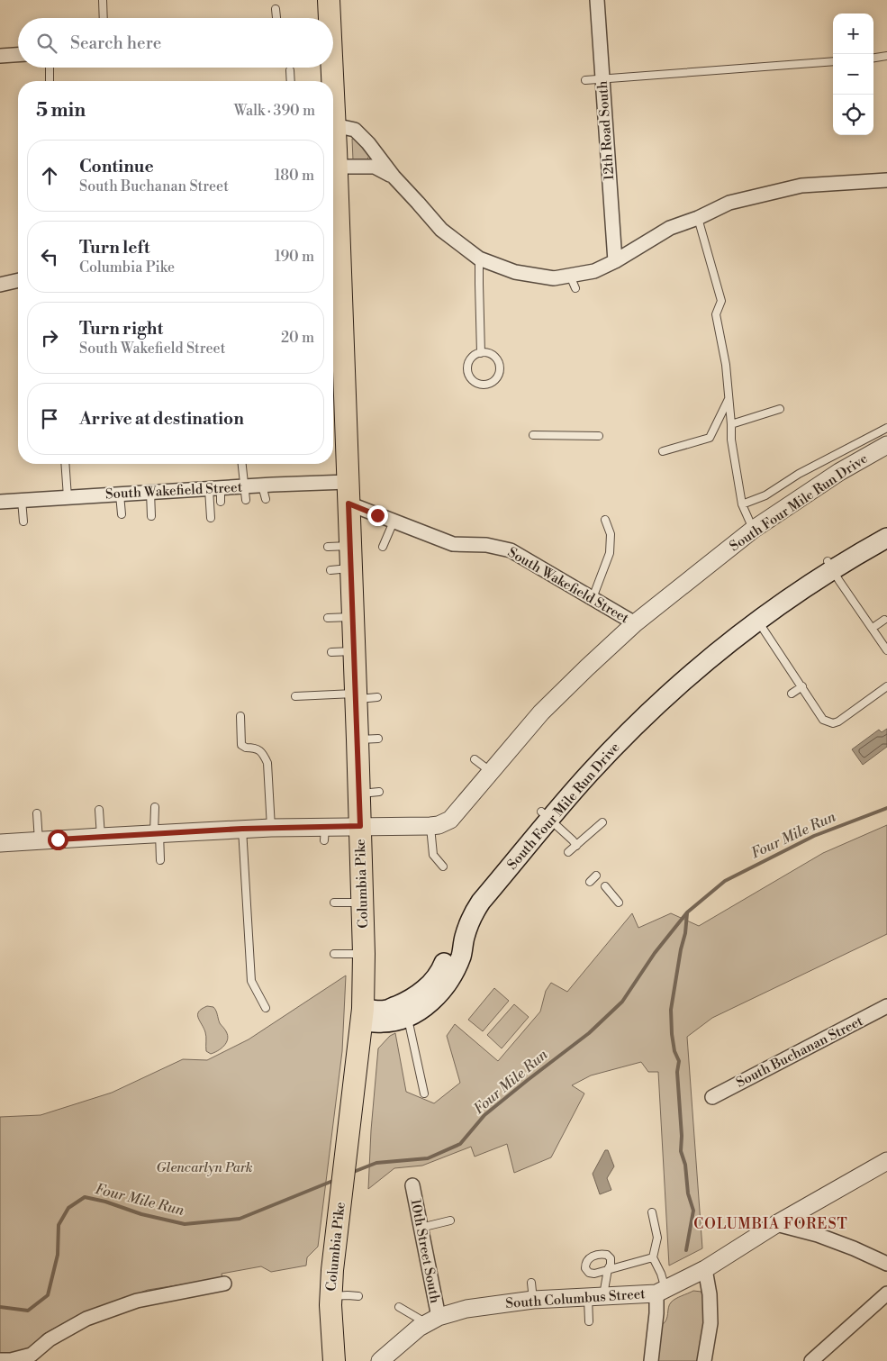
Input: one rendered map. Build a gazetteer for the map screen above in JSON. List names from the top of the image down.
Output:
{
  "streets": {
    "main road": ["South Four Mile Run Drive", "Columbia Pike"],
    "street": [
      "12th Road South",
      "South Wakefield Street",
      "South Buchanan Street",
      "10th Street South",
      "South Columbus Street"
    ]
  },
  "crossings": [
    ["South Wakefield Street", "South Four Mile Run Drive"],
    ["South Wakefield Street", "Columbia Pike"],
    ["South Four Mile Run Drive", "Columbia Pike"],
    ["10th Street South", "South Columbus Street"]
  ],
  "districts": ["COLUMBIA FOREST"],
  "water": ["Four Mile Run"],
  "parks": ["Glencarlyn Park"],
  "page": {
    "map_buttons": ["+", "−"],
    "search": "Search here",
    "heading": ["5 min", "Walk · 390 m"],
    "list": [
      ["Continue", "South Buchanan Street", "180 m"],
      ["Turn left", "Columbia Pike", "190 m"],
      ["Turn right", "South Wakefield Street", "20 m"],
      "Arrive at destination"
    ]
  }
}
